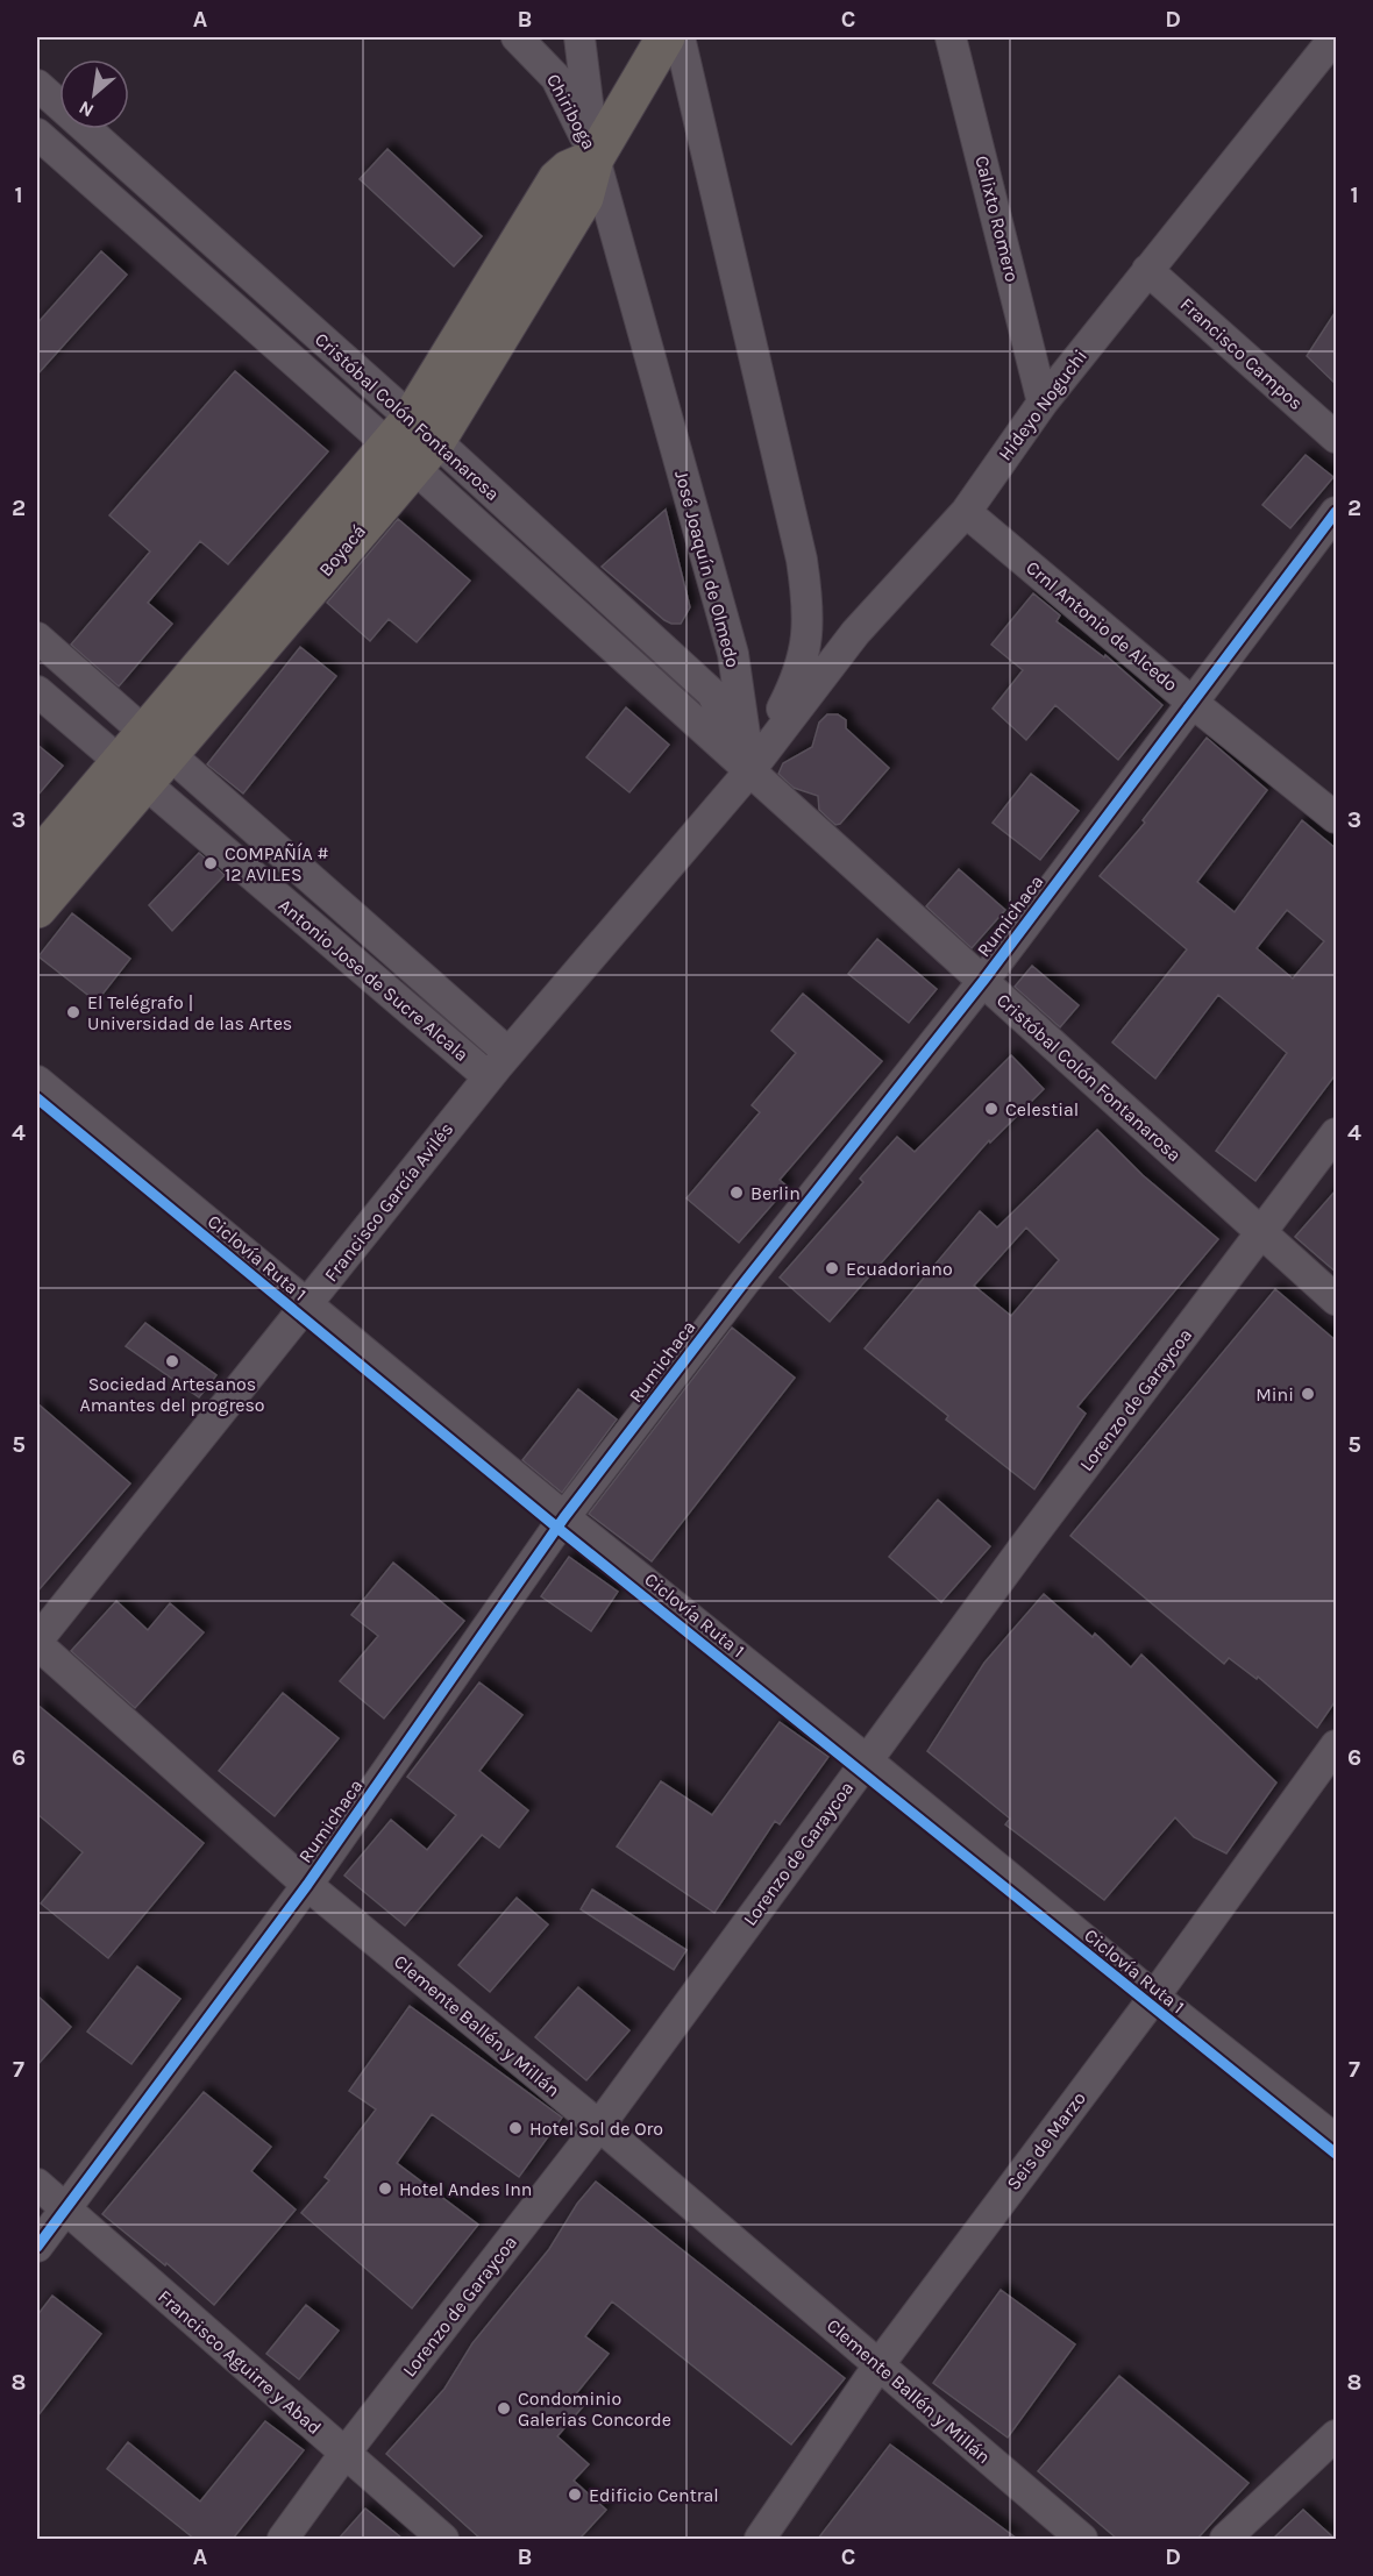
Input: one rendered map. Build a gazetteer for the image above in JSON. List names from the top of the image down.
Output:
{
  "streets": {
    "main road": ["Boyacá"],
    "street": [
      "Chiriboga",
      "Calixto Romero",
      "Francisco Campos",
      "Hideyo Noguchi",
      "Cristóbal Colón Fontanarosa",
      "José Joaquín de Olmedo",
      "Crnl Antonio de Alcedo",
      "Rumichaca",
      "Antonio Jose de Sucre Alcala",
      "Francisco García Avilés",
      "Lorenzo de Garaycoa",
      "Clemente Ballén y Millán",
      "Seis de Marzo",
      "Francisco Aguirre y Abad"
    ],
    "cycle path": ["Ciclovía Ruta 1"]
  },
  "crossings": [
    ["Chiriboga", "Boyacá"],
    ["Chiriboga", "José Joaquín de Olmedo"],
    ["Calixto Romero", "Hideyo Noguchi"],
    ["Francisco Campos", "Hideyo Noguchi"],
    ["Hideyo Noguchi", "Cristóbal Colón Fontanarosa"],
    ["Hideyo Noguchi", "José Joaquín de Olmedo"],
    ["Hideyo Noguchi", "Crnl Antonio de Alcedo"],
    ["Hideyo Noguchi", "Francisco García Avilés"],
    ["Cristóbal Colón Fontanarosa", "Boyacá"],
    ["Cristóbal Colón Fontanarosa", "José Joaquín de Olmedo"],
    ["Cristóbal Colón Fontanarosa", "Rumichaca"],
    ["Cristóbal Colón Fontanarosa", "Francisco García Avilés"],
    ["Cristóbal Colón Fontanarosa", "Lorenzo de Garaycoa"],
    ["Boyacá", "José Joaquín de Olmedo"],
    ["Boyacá", "Antonio Jose de Sucre Alcala"],
    ["José Joaquín de Olmedo", "Francisco García Avilés"],
    ["Crnl Antonio de Alcedo", "Rumichaca"],
    ["Rumichaca", "Clemente Ballén y Millán"],
    ["Rumichaca", "Francisco Aguirre y Abad"],
    ["Antonio Jose de Sucre Alcala", "Francisco García Avilés"],
    ["Francisco García Avilés", "Clemente Ballén y Millán"],
    ["Lorenzo de Garaycoa", "Clemente Ballén y Millán"],
    ["Lorenzo de Garaycoa", "Francisco Aguirre y Abad"],
    ["Clemente Ballén y Millán", "Seis de Marzo"]
  ],
  "places": [
    "COMPAÑÍA # 12 AVILES",
    "El Telégrafo | Universidad de las Artes",
    "Celestial",
    "Berlin",
    "Ecuadoriano",
    "Sociedad Artesanos Amantes del progreso",
    "Mini",
    "Hotel Sol de Oro",
    "Hotel Andes Inn",
    "Condominio Galerias Concorde",
    "Edificio Central"
  ],
  "north": "bottom left",
  "grid": {
    "columns": [
      "A",
      "B",
      "C",
      "D"
    ],
    "rows": [
      "1",
      "2",
      "3",
      "4",
      "5",
      "6",
      "7",
      "8"
    ]
  }
}
